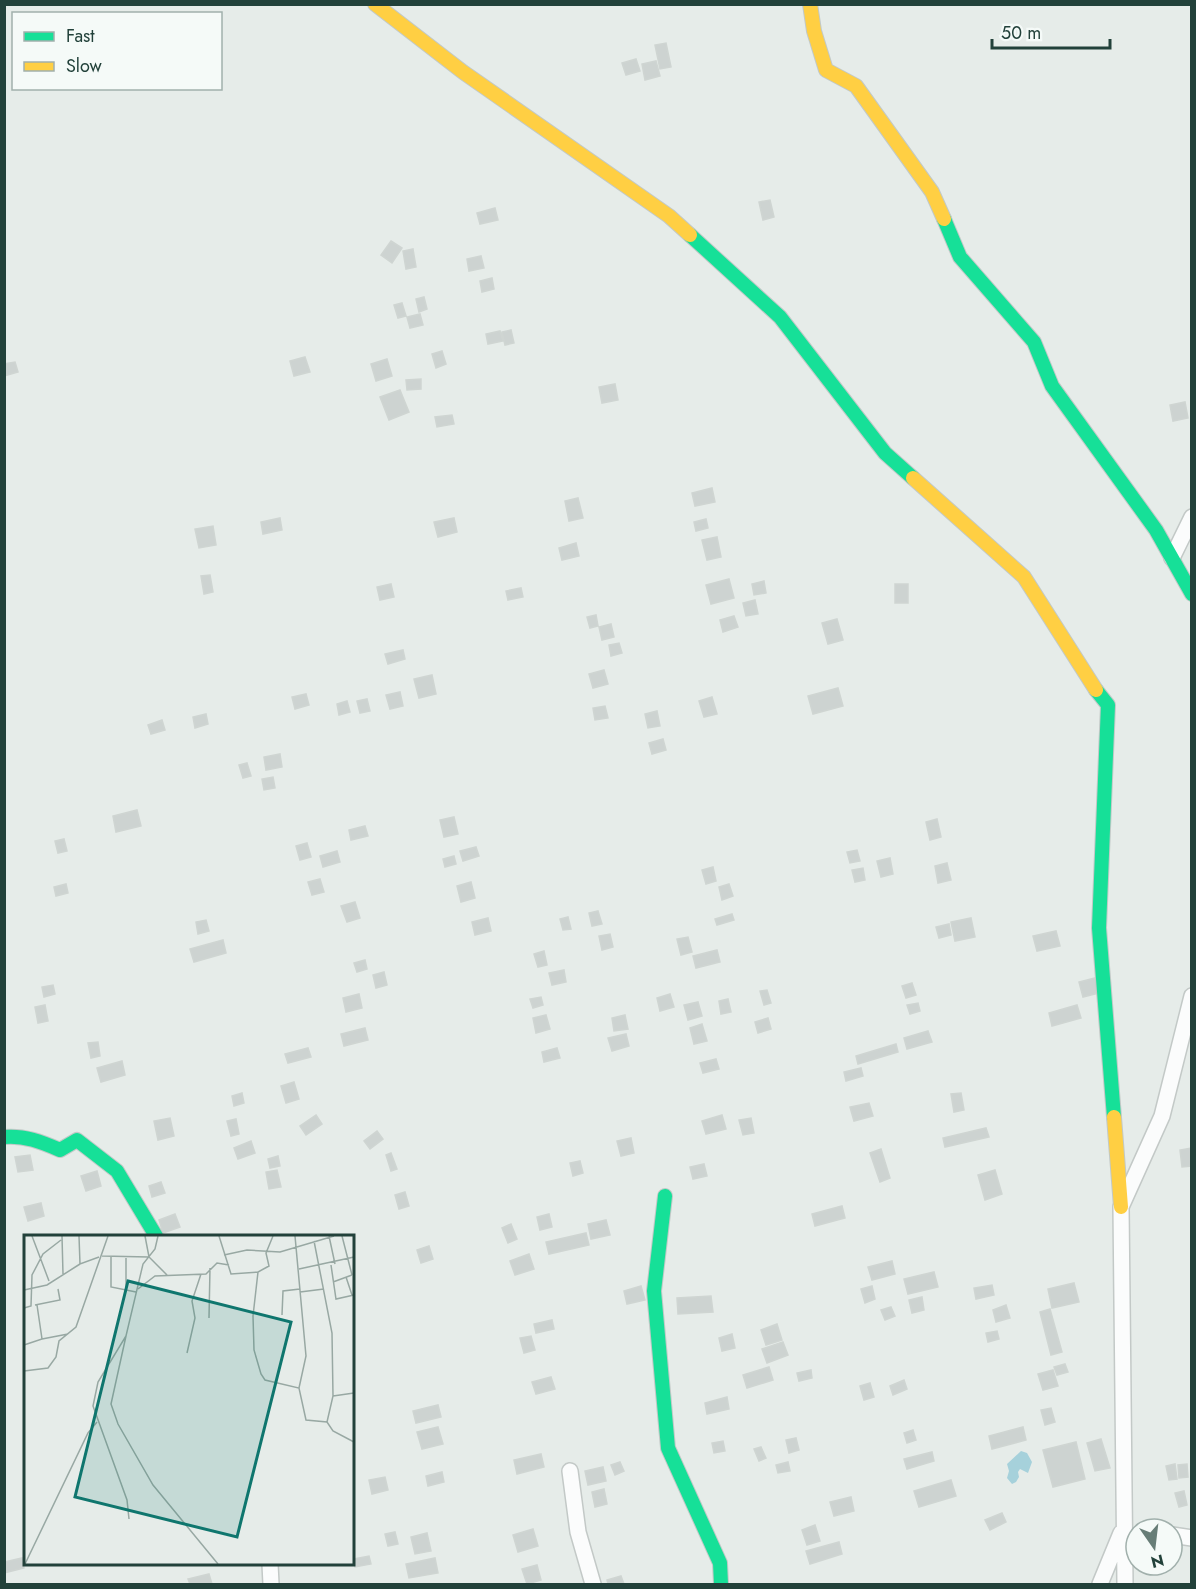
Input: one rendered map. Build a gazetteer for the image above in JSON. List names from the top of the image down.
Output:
{
  "legend": ["Fast", "Slow"],
  "scale_bar": "50 m",
  "north": "bottom"
}
